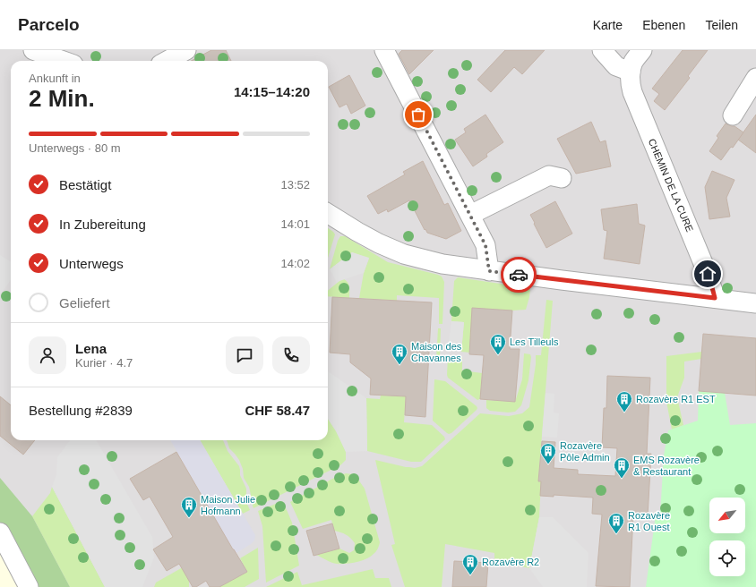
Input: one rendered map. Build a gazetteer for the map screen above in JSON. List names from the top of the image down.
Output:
{
  "streets": {
    "street": ["CHEMIN DE LA CURE"]
  },
  "places": {
    "building": [
      "Les Tilleuls",
      "Maison des Chavannes",
      "Rozavère R1 EST",
      "Rozavère Pôle Admin",
      "EMS Rozavère & Restaurant",
      "Maison Julie Hofmann",
      "Rozavère R1 Ouest",
      "Rozavère R2"
    ]
  },
  "north": "bottom left",
  "page": {
    "header": "Parcelo",
    "nav": ["Karte", "Ebenen", "Teilen"],
    "heading": ["2 Min.", "Ankunft in", "14:15–14:20"],
    "panel": [
      "Lena",
      "Kurier · 4.7",
      "Bestellung #2839",
      "CHF 58.47"
    ],
    "bar": "Unterwegs · 80 m",
    "list": [
      ["Bestätigt", "13:52"],
      ["In Zubereitung", "14:01"],
      ["Unterwegs", "14:02"],
      "Geliefert"
    ]
  }
}
